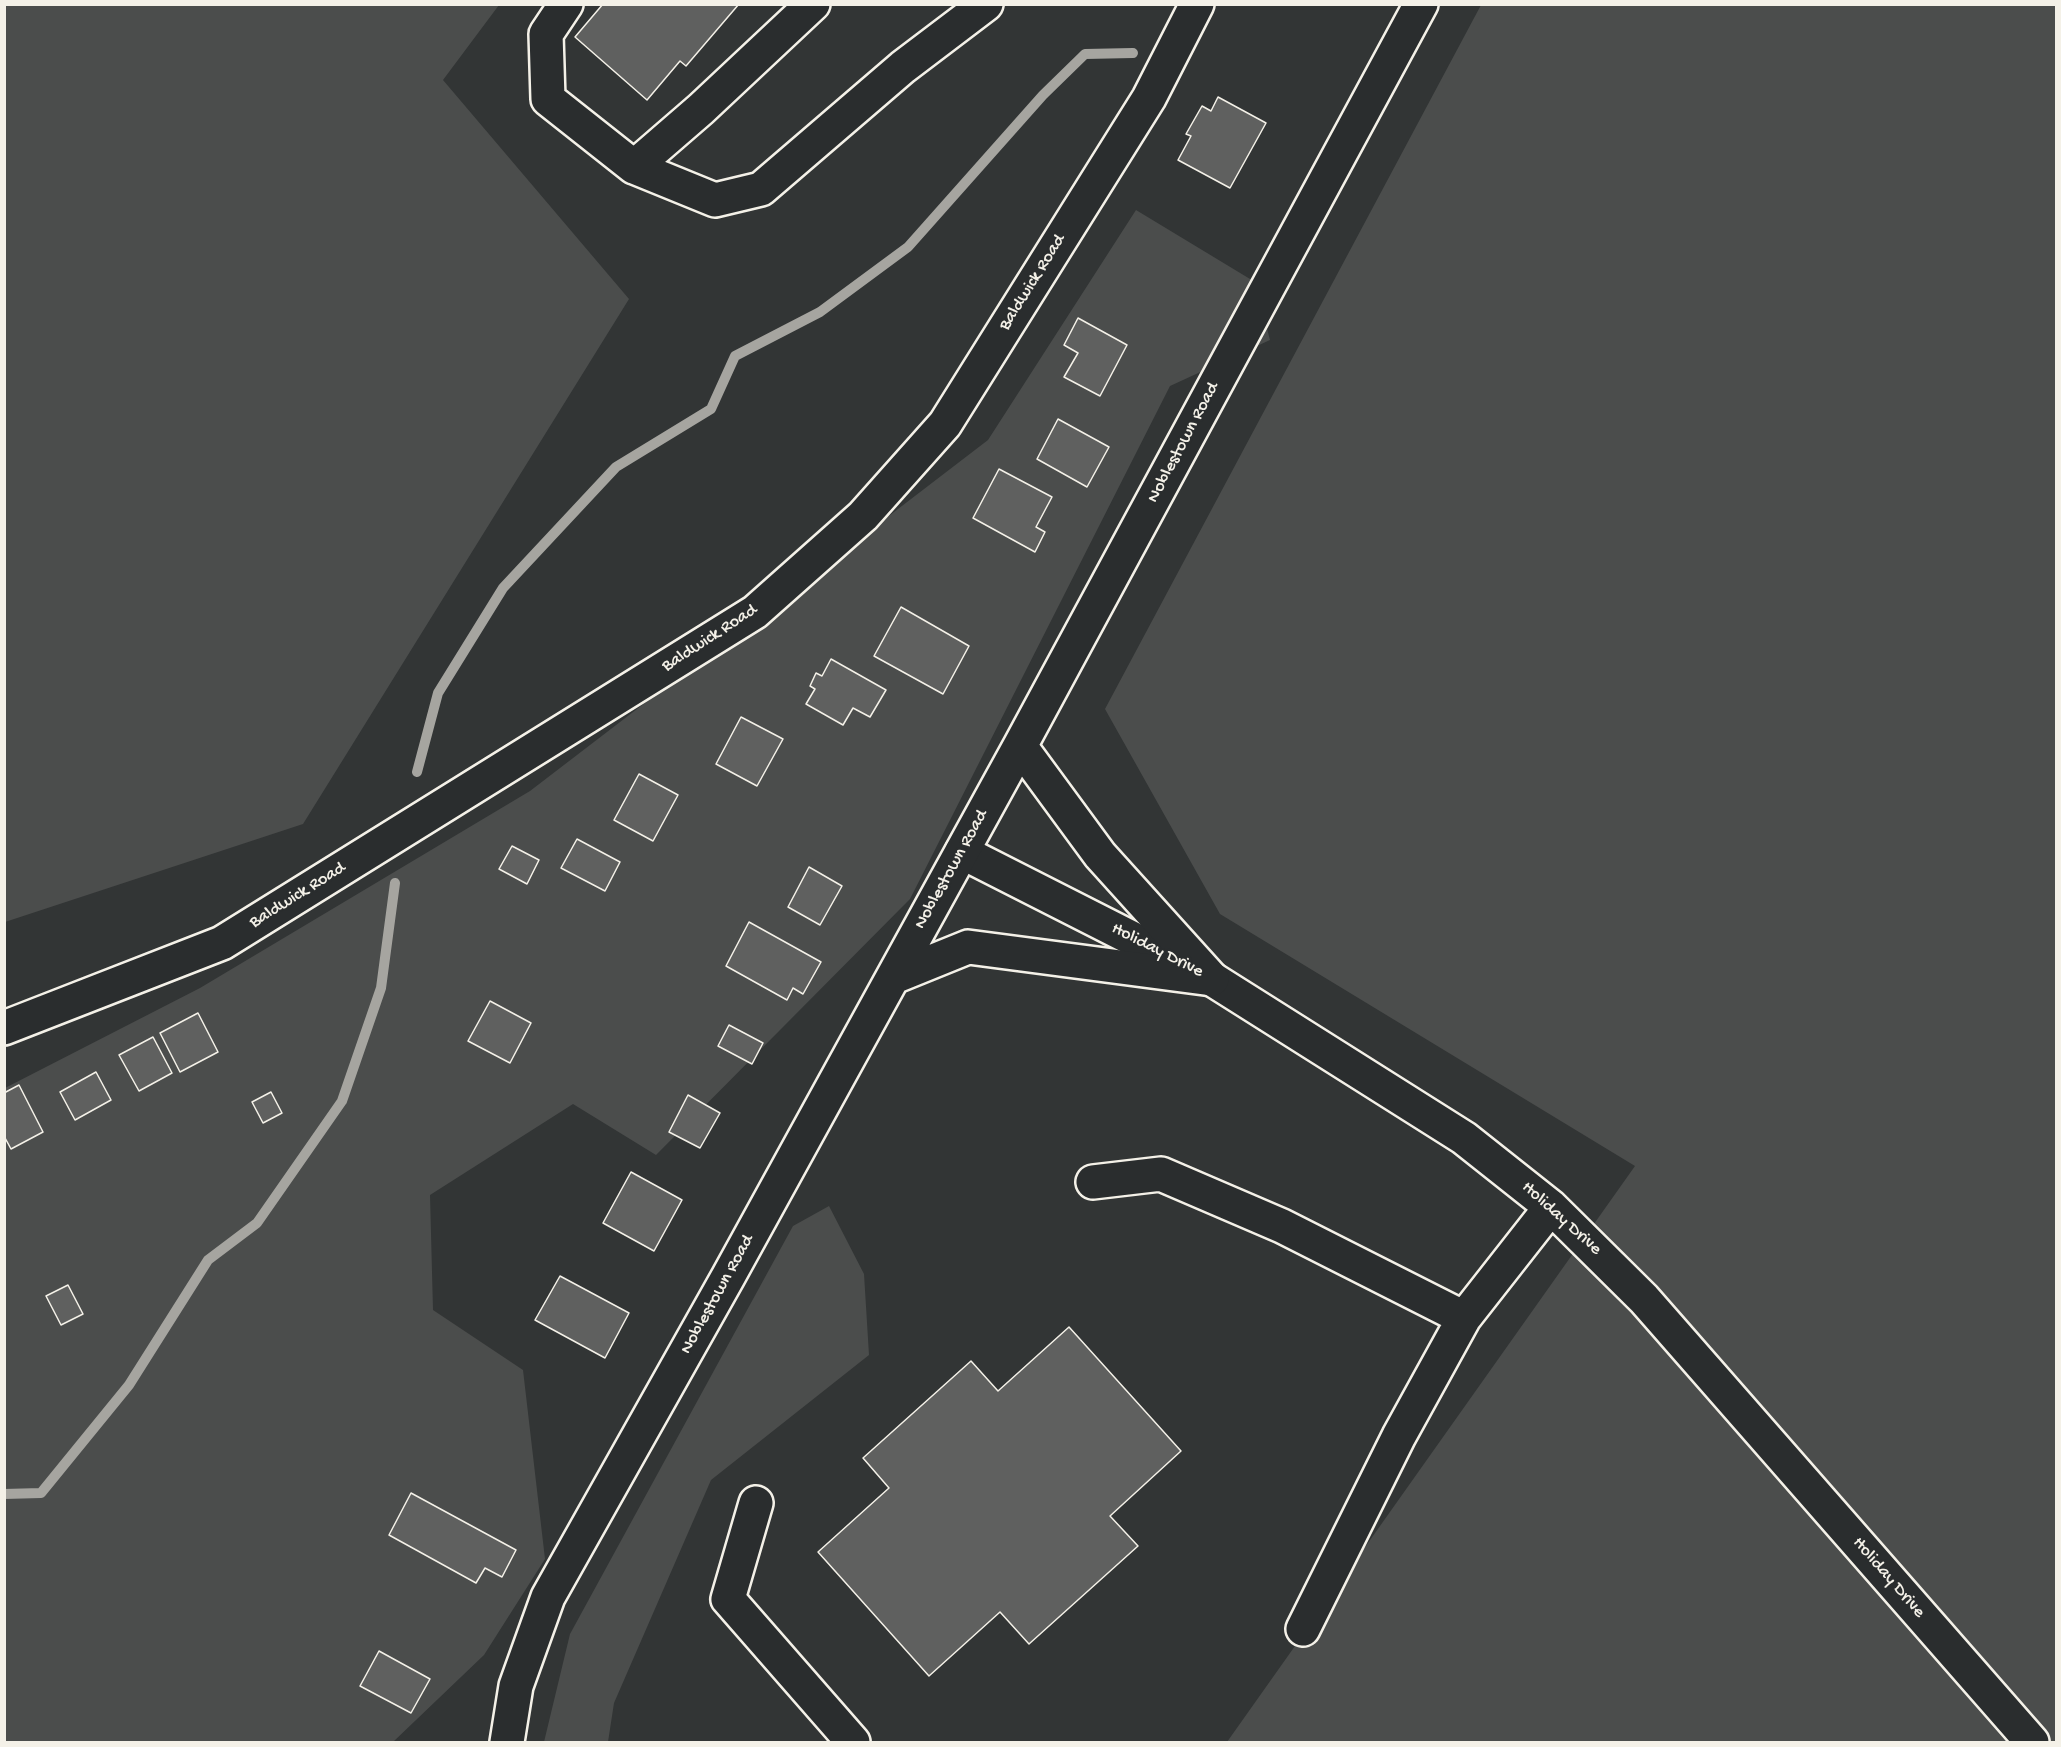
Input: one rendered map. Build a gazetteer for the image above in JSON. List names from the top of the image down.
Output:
{
  "streets": {
    "main road": ["Baldwick Road", "Noblestown Road", "Holiday Drive"]
  },
  "crossings": [
    ["Noblestown Road", "Holiday Drive"]
  ]
}
